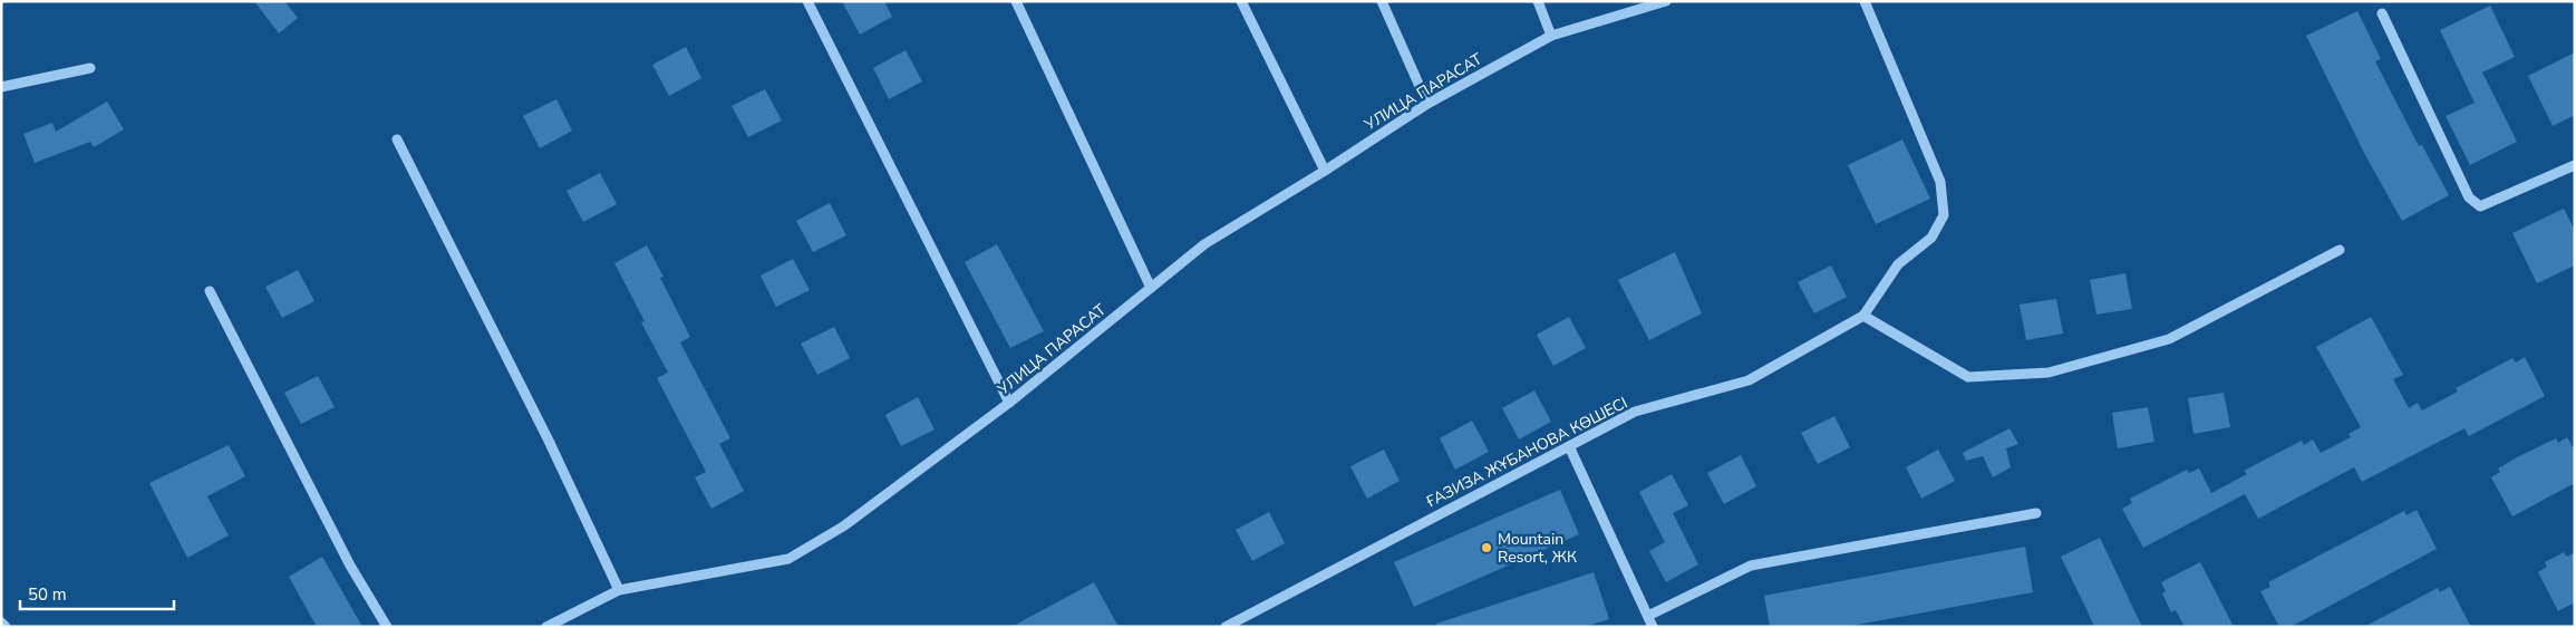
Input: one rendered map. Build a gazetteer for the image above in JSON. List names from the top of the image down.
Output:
{
  "streets": {
    "street": ["УЛИЦА ПАРАСАТ", "ҒАЗИЗА ЖҰБАНОВА КӨШЕСІ"]
  },
  "places": ["Mountain Resort, ЖК"],
  "scale_bar": "50 m"
}
